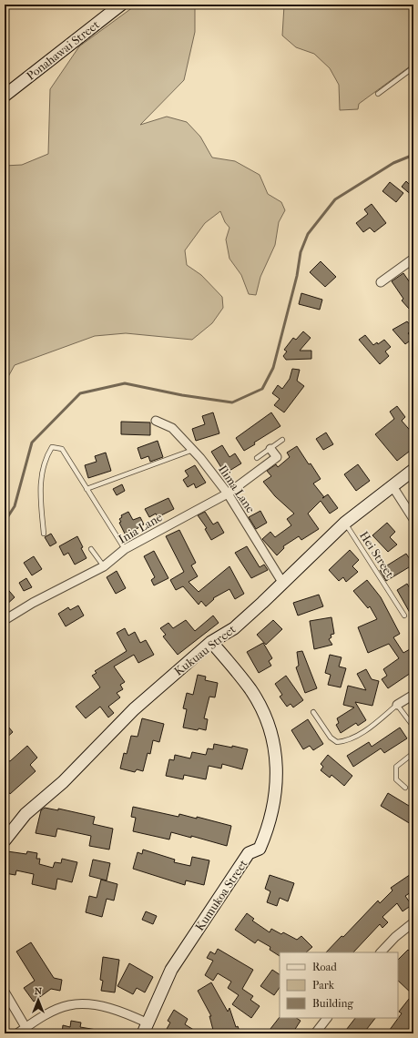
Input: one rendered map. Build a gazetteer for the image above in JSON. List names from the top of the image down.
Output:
{
  "streets": {
    "street": [
      "Ponahawai Street",
      "Ilima Lane",
      "Inia Lane",
      "Kukuau Street",
      "Kumukoa Street"
    ],
    "lane": ["Hei Street"]
  },
  "crossings": [
    ["Ilima Lane", "Inia Lane"],
    ["Ilima Lane", "Kukuau Street"],
    ["Hei Street", "Kukuau Street"],
    ["Kukuau Street", "Kumukoa Street"]
  ],
  "legend": ["Road", "Park", "Building"],
  "north": "top"
}
